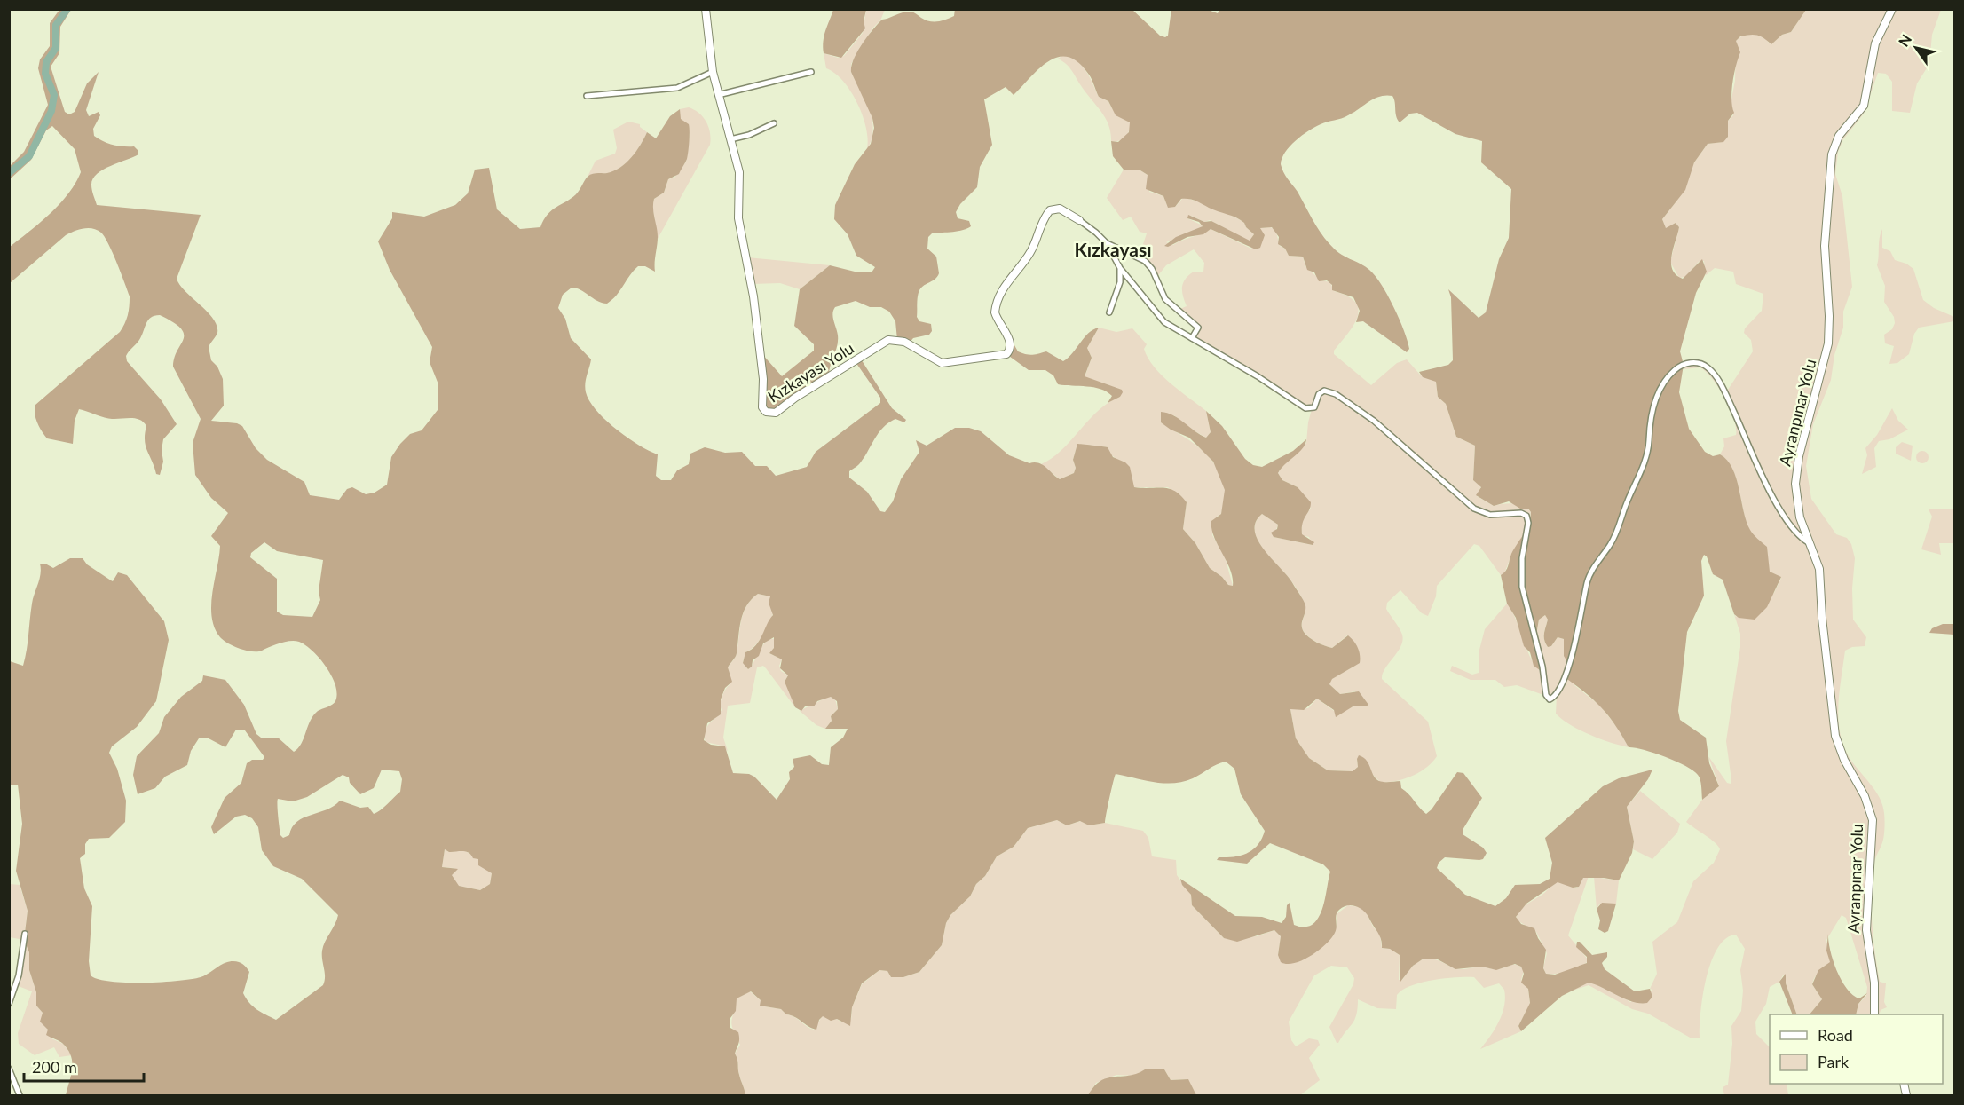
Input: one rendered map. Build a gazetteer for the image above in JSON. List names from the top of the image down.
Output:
{
  "streets": {
    "street": ["Kızkayası Yolu", "Ayranpınar Yolu"]
  },
  "districts": ["Kızkayası"],
  "legend": ["Road", "Park"],
  "scale_bar": "200 m",
  "north": "top left"
}
